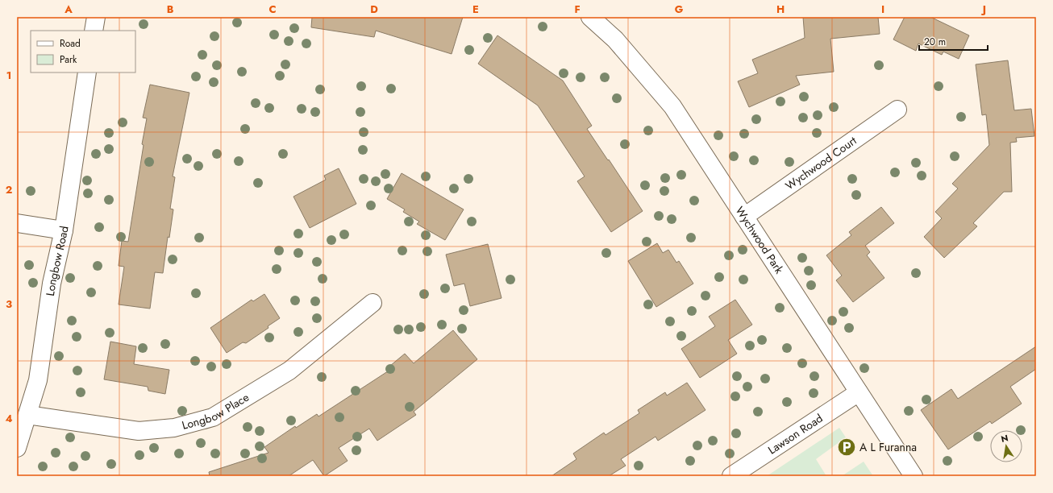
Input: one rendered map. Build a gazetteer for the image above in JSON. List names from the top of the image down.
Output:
{
  "streets": {
    "street": [
      "Wychwood Court",
      "Wychwood Park",
      "Longbow Road",
      "Longbow Place",
      "Lawson Road"
    ]
  },
  "crossings": [
    ["Wychwood Court", "Wychwood Park"],
    ["Wychwood Park", "Lawson Road"],
    ["Longbow Road", "Longbow Place"]
  ],
  "places": {
    "parking": ["A L Furanna"]
  },
  "legend": ["Road", "Park"],
  "scale_bar": "20 m",
  "north": "top",
  "grid": {
    "columns": [
      "A",
      "B",
      "C",
      "D",
      "E",
      "F",
      "G",
      "H",
      "I",
      "J"
    ],
    "rows": [
      "1",
      "2",
      "3",
      "4"
    ]
  }
}
